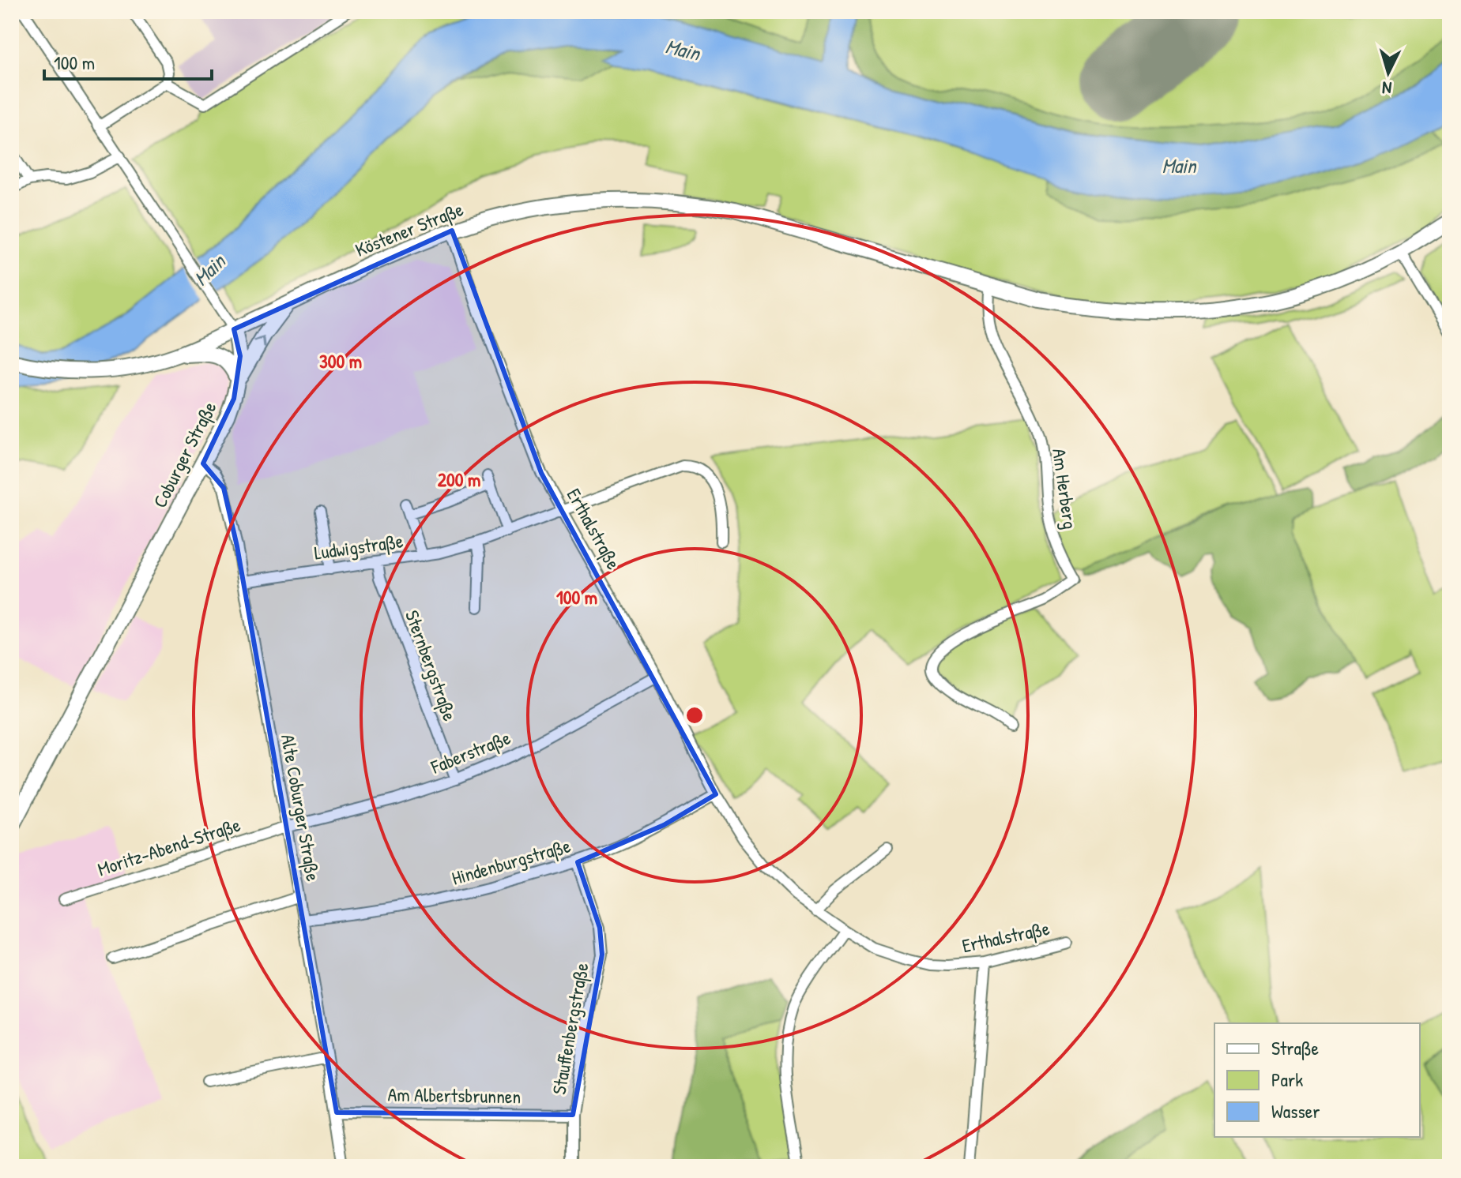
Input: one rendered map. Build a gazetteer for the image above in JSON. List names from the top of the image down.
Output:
{
  "streets": {
    "street": [
      "Köstener Straße",
      "Coburger Straße",
      "Am Herberg",
      "Erthalstraße",
      "Ludwigstraße",
      "Sternbergstraße",
      "Faberstraße",
      "Alte Coburger Straße",
      "Moritz-Abend-Straße",
      "Hindenburgstraße",
      "Stauffenbergstraße",
      "Am Albertsbrunnen"
    ]
  },
  "crossings": [
    ["Köstener Straße", "Coburger Straße"],
    ["Köstener Straße", "Am Herberg"],
    ["Köstener Straße", "Erthalstraße"],
    ["Coburger Straße", "Alte Coburger Straße"],
    ["Erthalstraße", "Ludwigstraße"],
    ["Erthalstraße", "Faberstraße"],
    ["Erthalstraße", "Hindenburgstraße"],
    ["Ludwigstraße", "Sternbergstraße"],
    ["Ludwigstraße", "Alte Coburger Straße"],
    ["Sternbergstraße", "Faberstraße"],
    ["Faberstraße", "Alte Coburger Straße"],
    ["Faberstraße", "Moritz-Abend-Straße"],
    ["Alte Coburger Straße", "Moritz-Abend-Straße"],
    ["Alte Coburger Straße", "Hindenburgstraße"],
    ["Alte Coburger Straße", "Am Albertsbrunnen"],
    ["Hindenburgstraße", "Stauffenbergstraße"],
    ["Stauffenbergstraße", "Am Albertsbrunnen"]
  ],
  "water": ["Main"],
  "legend": ["Straße", "Park", "Wasser"],
  "scale_bar": "100 m",
  "north": "bottom",
  "rings": ["300 m", "200 m", "100 m"]
}
